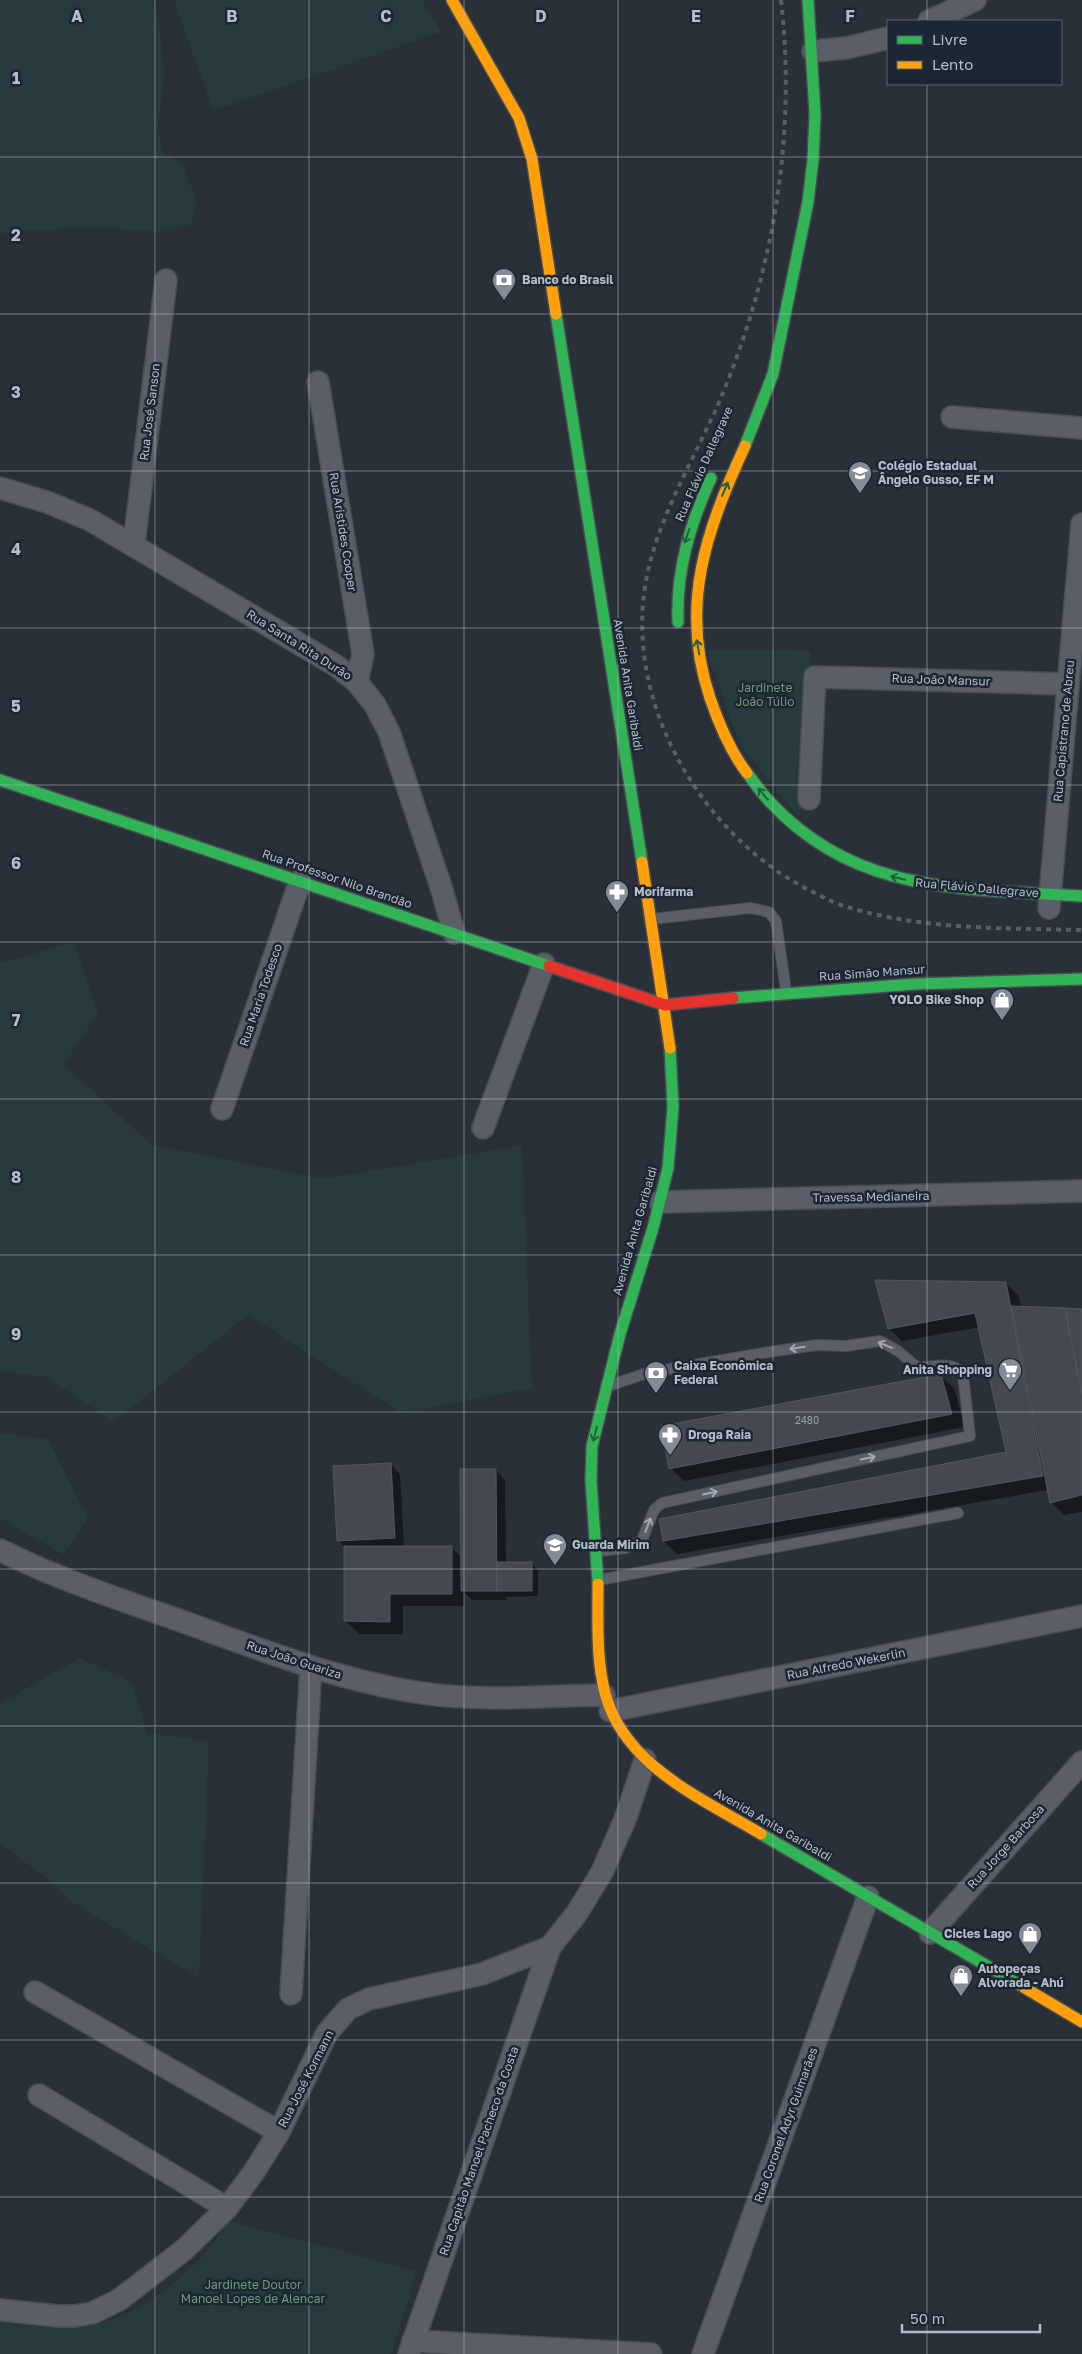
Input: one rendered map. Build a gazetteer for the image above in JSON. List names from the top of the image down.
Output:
{
  "streets": {
    "main road": [
      "Rua Flávio Dallegrave",
      "Avenida Anita Garibaldi",
      "Rua Professor Nilo Brandão",
      "Rua Simão Mansur"
    ],
    "street": [
      "Rua José Sanson",
      "Rua Aristides Cooper",
      "Rua Santa Rita Durão",
      "Rua João Mansur",
      "Rua Capistrano de Abreu",
      "Rua Maria Todesco",
      "Travessa Medianeira",
      "Rua João Guariza",
      "Rua Alfredo Wekerlin",
      "Rua Jorge Barbosa",
      "Rua José Kormann",
      "Rua Coronel Adyr Guimarães",
      "Rua Capitão Manoel Pacheco da Costa"
    ]
  },
  "crossings": [
    ["Rua José Sanson", "Rua Santa Rita Durão"],
    ["Rua Flávio Dallegrave", "Rua Capistrano de Abreu"],
    ["Rua Aristides Cooper", "Rua Santa Rita Durão"],
    ["Rua Santa Rita Durão", "Rua Professor Nilo Brandão"],
    ["Rua João Mansur", "Rua Capistrano de Abreu"],
    ["Avenida Anita Garibaldi", "Rua Professor Nilo Brandão"],
    ["Avenida Anita Garibaldi", "Rua Simão Mansur"],
    ["Avenida Anita Garibaldi", "Travessa Medianeira"],
    ["Avenida Anita Garibaldi", "Rua João Guariza"],
    ["Avenida Anita Garibaldi", "Rua Alfredo Wekerlin"],
    ["Avenida Anita Garibaldi", "Rua Jorge Barbosa"],
    ["Avenida Anita Garibaldi", "Rua José Kormann"],
    ["Avenida Anita Garibaldi", "Rua Coronel Adyr Guimarães"],
    ["Rua Professor Nilo Brandão", "Rua Simão Mansur"],
    ["Rua Professor Nilo Brandão", "Rua Maria Todesco"],
    ["Rua João Guariza", "Rua Alfredo Wekerlin"],
    ["Rua José Kormann", "Rua Capitão Manoel Pacheco da Costa"]
  ],
  "parks": ["Jardinete João Túlio", "Jardinete Doutor Manoel Lopes de Alencar"],
  "places": {
    "bank": ["Banco do Brasil", "Caixa Econômica Federal"],
    "school or university": ["Colégio Estadual Ângelo Gusso, EF M", "Guarda Mirim"],
    "pharmacy": ["Morifarma", "Droga Raia"],
    "shop": ["YOLO Bike Shop", "Cicles Lago", "Autopeças Alvorada - Ahú"],
    "supermarket": ["Anita Shopping"]
  },
  "house_numbers": ["2480"],
  "legend": ["Livre", "Lento"],
  "scale_bar": "50 m",
  "grid": {
    "columns": [
      "A",
      "B",
      "C",
      "D",
      "E",
      "F"
    ],
    "rows": [
      "1",
      "2",
      "3",
      "4",
      "5",
      "6",
      "7",
      "8",
      "9"
    ]
  }
}
